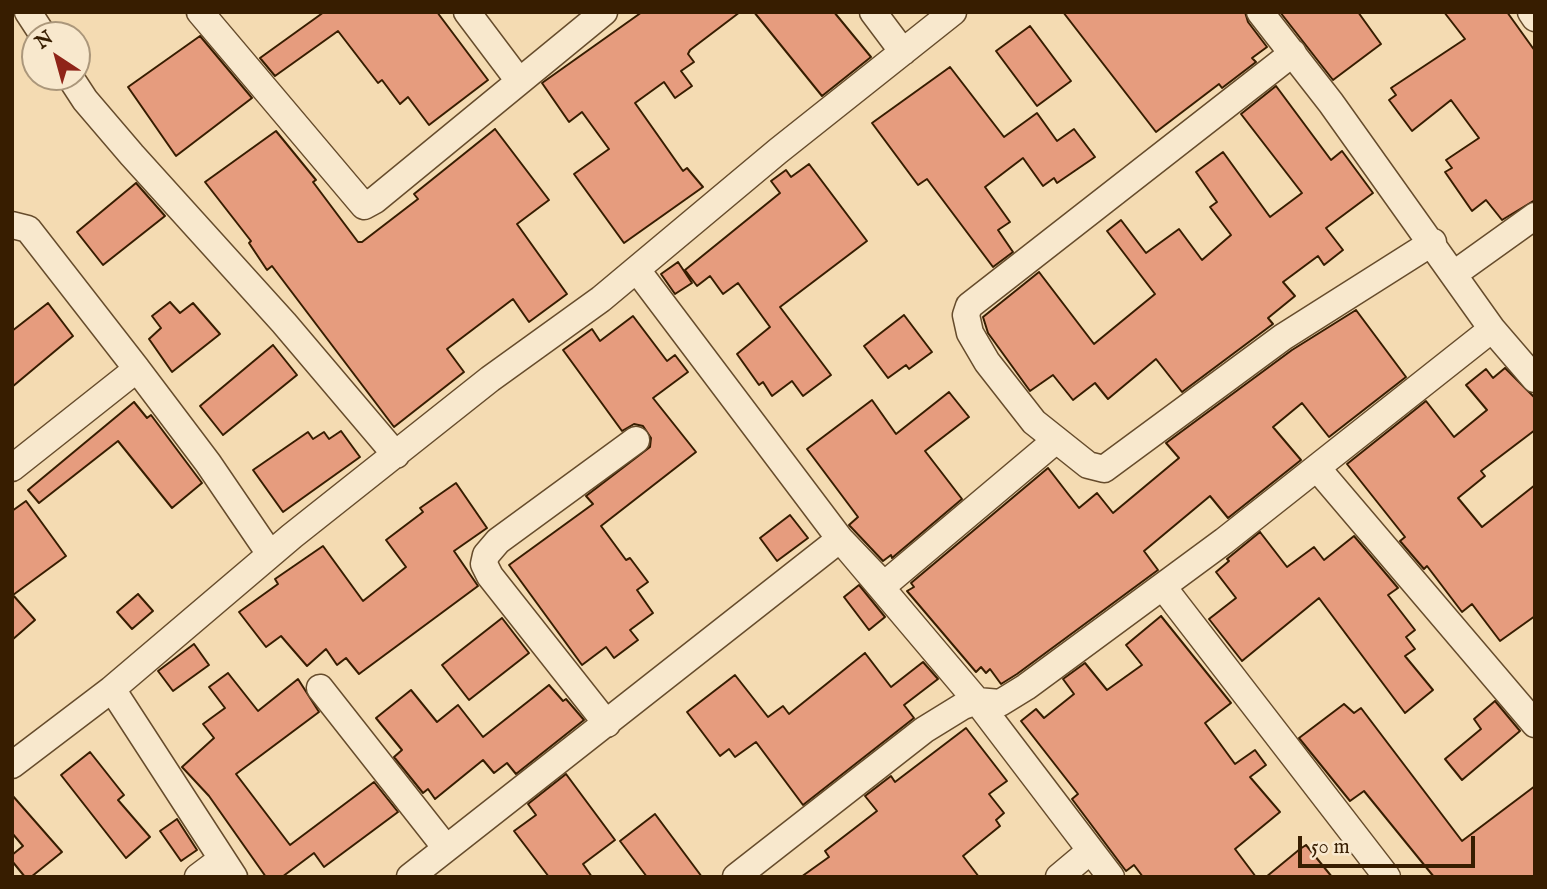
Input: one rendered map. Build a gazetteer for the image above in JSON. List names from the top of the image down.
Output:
{
  "scale_bar": "50 m",
  "north": "top left"
}
